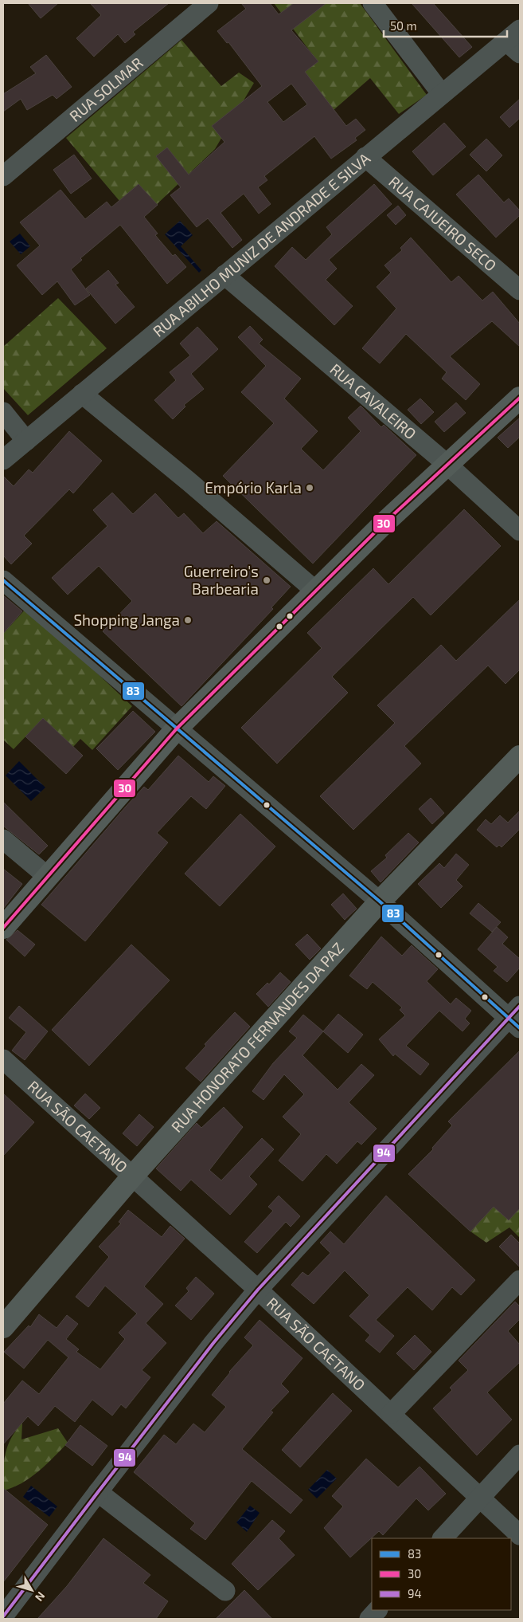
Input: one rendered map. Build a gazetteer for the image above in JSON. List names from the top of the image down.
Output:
{
  "streets": {
    "main road": ["RUA HONORATO FERNANDES DA PAZ"],
    "street": [
      "RUA SOLMAR",
      "RUA CAJUEIRO SECO",
      "RUA ABILHO MUNIZ DE ANDRADE E SILVA",
      "RUA CAVALEIRO",
      "RUA SÃO CAETANO"
    ]
  },
  "crossings": [
    ["RUA CAJUEIRO SECO", "RUA ABILHO MUNIZ DE ANDRADE E SILVA"],
    ["RUA ABILHO MUNIZ DE ANDRADE E SILVA", "RUA CAVALEIRO"],
    ["RUA HONORATO FERNANDES DA PAZ", "RUA SÃO CAETANO"]
  ],
  "places": ["Empório Karla", "Guerreiro's Barbearia", "Shopping Janga"],
  "lines": ["transit line 30", "transit line 83", "transit line 94"],
  "legend": ["83", "30", "94"],
  "scale_bar": "50 m",
  "north": "bottom right"
}
